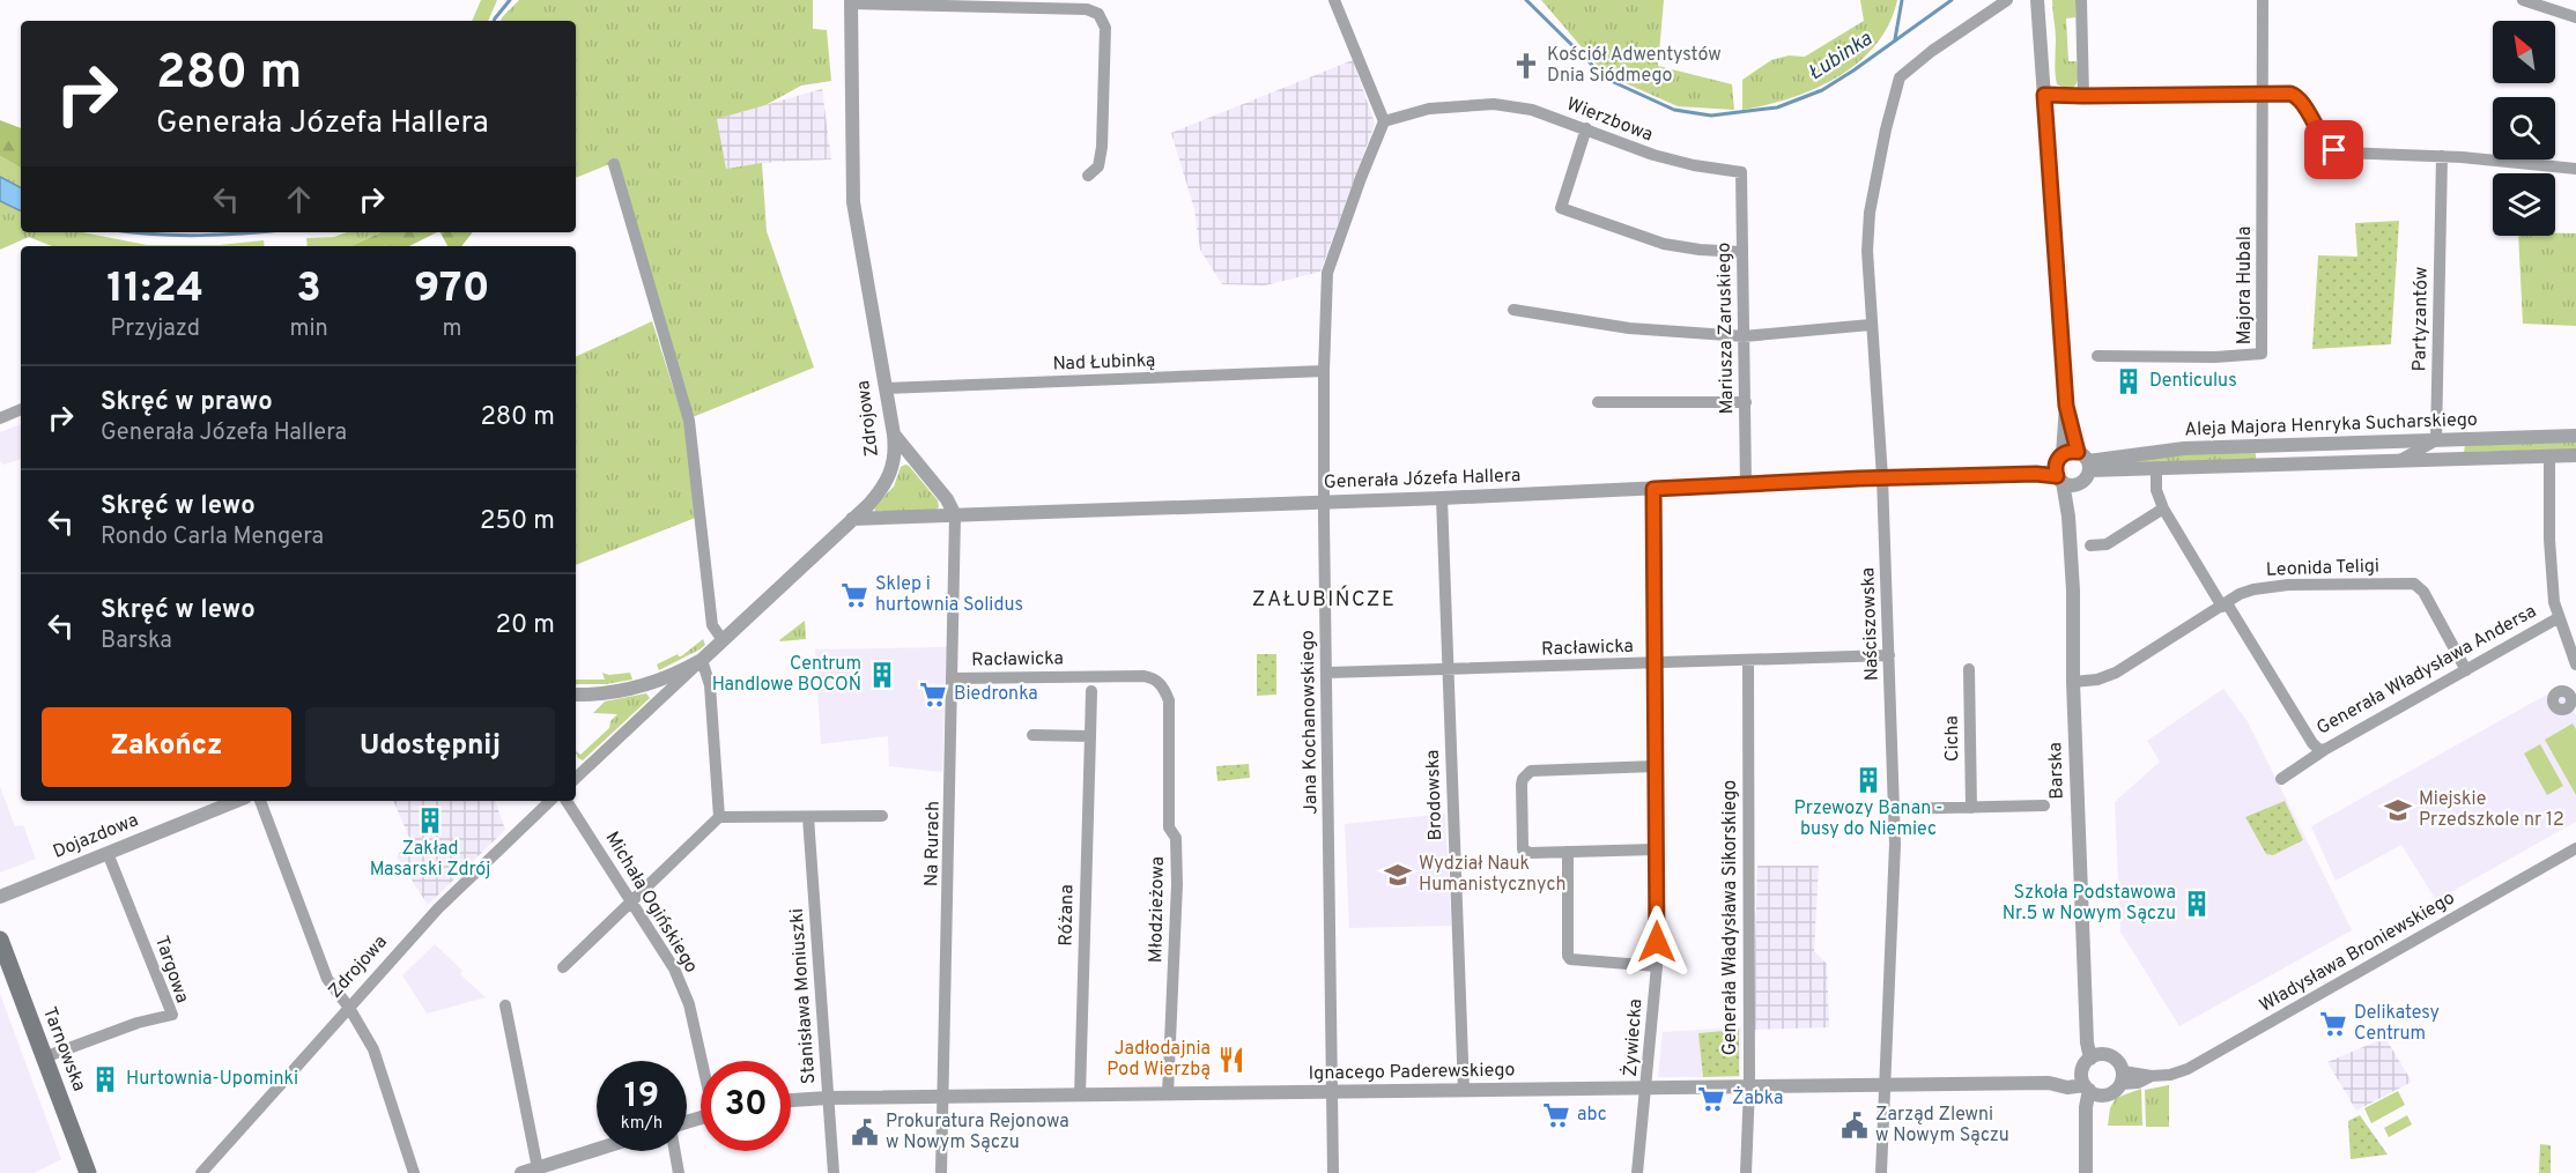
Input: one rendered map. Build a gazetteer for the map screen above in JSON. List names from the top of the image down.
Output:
{
  "streets": {
    "main road": ["Tarnowska"],
    "street": [
      "Wierzbowa",
      "Majora Hubala",
      "Partyzantów",
      "Mariusza Zaruskiego",
      "Nad Łubinką",
      "Zdrojowa",
      "Aleja Majora Henryka Sucharskiego",
      "Generała Józefa Hallera",
      "Leonida Teligi",
      "Naściszowska",
      "Racławicka",
      "Generała Władysława Andersa",
      "Jana Kochanowskiego",
      "Cicha",
      "Barska",
      "Brodowska",
      "Dojazdowa",
      "Na Rurach",
      "Michała Ogińskiego",
      "Młodzieżowa",
      "Różana",
      "Generała Władysława Sikorskiego",
      "Władysława Broniewskiego",
      "Targowa",
      "Stanisława Moniuszki",
      "Żywiecka",
      "Ignacego Paderewskiego"
    ]
  },
  "crossings": [
    ["Wierzbowa", "Mariusza Zaruskiego"],
    ["Wierzbowa", "Jana Kochanowskiego"],
    ["Partyzantów", "Aleja Majora Henryka Sucharskiego"],
    ["Mariusza Zaruskiego", "Generała Józefa Hallera"],
    ["Nad Łubinką", "Zdrojowa"],
    ["Nad Łubinką", "Jana Kochanowskiego"],
    ["Zdrojowa", "Generała Józefa Hallera"],
    ["Aleja Majora Henryka Sucharskiego", "Generała Józefa Hallera"],
    ["Aleja Majora Henryka Sucharskiego", "Generała Władysława Andersa"],
    ["Aleja Majora Henryka Sucharskiego", "Barska"],
    ["Generała Józefa Hallera", "Naściszowska"],
    ["Generała Józefa Hallera", "Jana Kochanowskiego"],
    ["Generała Józefa Hallera", "Barska"],
    ["Generała Józefa Hallera", "Brodowska"],
    ["Generała Józefa Hallera", "Na Rurach"],
    ["Generała Józefa Hallera", "Żywiecka"],
    ["Leonida Teligi", "Generała Władysława Andersa"],
    ["Leonida Teligi", "Barska"],
    ["Naściszowska", "Racławicka"],
    ["Naściszowska", "Ignacego Paderewskiego"],
    ["Racławicka", "Jana Kochanowskiego"],
    ["Racławicka", "Brodowska"],
    ["Racławicka", "Na Rurach"],
    ["Racławicka", "Młodzieżowa"],
    ["Racławicka", "Generała Władysława Sikorskiego"],
    ["Racławicka", "Żywiecka"],
    ["Jana Kochanowskiego", "Ignacego Paderewskiego"],
    ["Barska", "Ignacego Paderewskiego"],
    ["Brodowska", "Ignacego Paderewskiego"],
    ["Dojazdowa", "Targowa"],
    ["Na Rurach", "Ignacego Paderewskiego"],
    ["Młodzieżowa", "Ignacego Paderewskiego"],
    ["Różana", "Ignacego Paderewskiego"],
    ["Generała Władysława Sikorskiego", "Ignacego Paderewskiego"],
    ["Targowa", "Tarnowska"],
    ["Stanisława Moniuszki", "Ignacego Paderewskiego"],
    ["Żywiecka", "Ignacego Paderewskiego"]
  ],
  "districts": ["ZAŁUBIŃCZE"],
  "water": ["Łubinka"],
  "places": {
    "church": ["Kościół Adwentystów Dnia Siódmego"],
    "building": [
      "Denticulus",
      "Centrum Handlowe BOCOŃ",
      "Przewozy Banan - busy do Niemiec",
      "Zakład Masarski Zdrój",
      "Szkoła Podstawowa Nr.5 w Nowym Sączu",
      "Hurtownia-Upominki"
    ],
    "supermarket": [
      "Sklep i hurtownia Solidus",
      "Biedronka",
      "Delikatesy Centrum",
      "Żabka",
      "abc"
    ],
    "school or university": ["Miejskie Przedszkole nr 12", "Wydział Nauk Humanistycznych"],
    "restaurant": ["Jadłodajnia Pod Wierzbą"],
    "public building": ["Zarząd Zlewni w Nowym Sączu", "Prokuratura Rejonowa w Nowym Sączu"]
  },
  "north": "top left",
  "page": {
    "turn": ["280 m", "Generała Józefa Hallera"],
    "eta": [
      "11:24",
      "Przyjazd",
      "3",
      "min",
      "970",
      "m"
    ],
    "list": [
      {
        "name": "Skręć w prawo",
        "note": "Generała Józefa Hallera",
        "value": "280 m"
      },
      {
        "name": "Skręć w lewo",
        "note": "Rondo Carla Mengera",
        "value": "250 m"
      },
      {
        "name": "Skręć w lewo",
        "note": "Barska",
        "value": "20 m"
      }
    ],
    "buttons": ["Zakończ", "Udostępnij"],
    "speed": "19 km/h",
    "limit": "30"
  }
}
